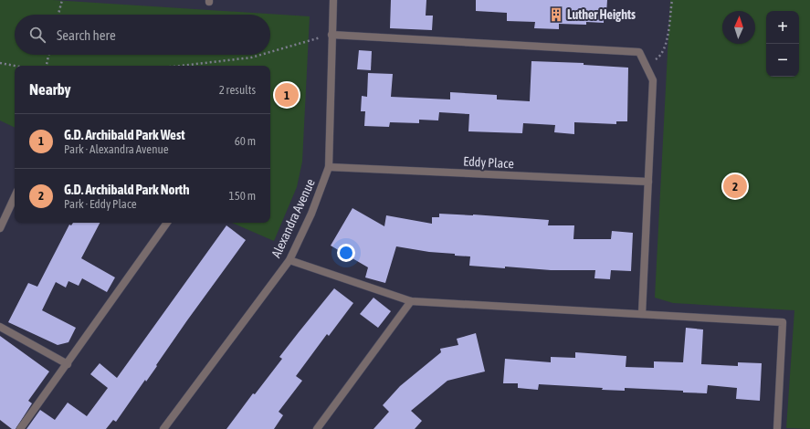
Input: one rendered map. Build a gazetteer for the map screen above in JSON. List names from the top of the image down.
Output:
{
  "streets": {
    "street": ["Eddy Place", "Alexandra Avenue"]
  },
  "crossings": [
    ["Eddy Place", "Alexandra Avenue"]
  ],
  "places": {
    "building": ["Luther Heights"]
  },
  "north": "top",
  "page": {
    "map_buttons": ["+", "−"],
    "search": "Search here",
    "heading": ["Nearby", "2 results"],
    "pins": ["1", "2"],
    "list": [
      {
        "mark": "1",
        "name": "G.D. Archibald Park West",
        "note": "Park · Alexandra Avenue",
        "value": "60 m"
      },
      {
        "mark": "2",
        "name": "G.D. Archibald Park North",
        "note": "Park · Eddy Place",
        "value": "150 m"
      }
    ]
  }
}
